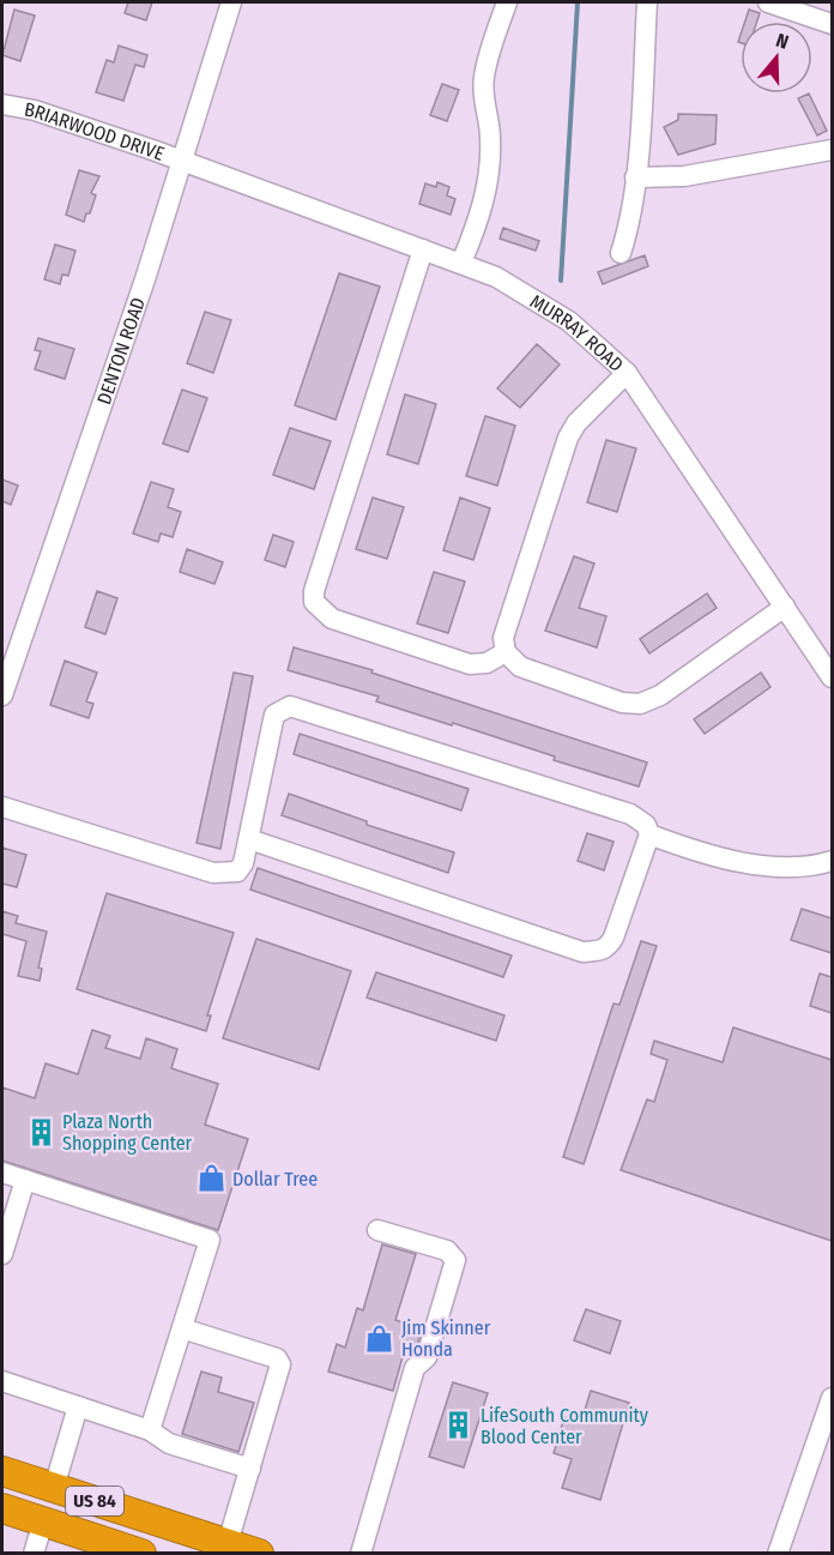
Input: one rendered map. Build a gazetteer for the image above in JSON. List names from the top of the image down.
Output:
{
  "streets": {
    "highway": ["US 84"],
    "street": ["BRIARWOOD DRIVE", "MURRAY ROAD", "DENTON ROAD"]
  },
  "crossings": [
    ["BRIARWOOD DRIVE", "MURRAY ROAD"],
    ["BRIARWOOD DRIVE", "DENTON ROAD"],
    ["MURRAY ROAD", "DENTON ROAD"]
  ],
  "places": {
    "building": ["Plaza North Shopping Center", "LifeSouth Community Blood Center"],
    "shop": ["Dollar Tree", "Jim Skinner Honda"]
  },
  "north": "top"
}
